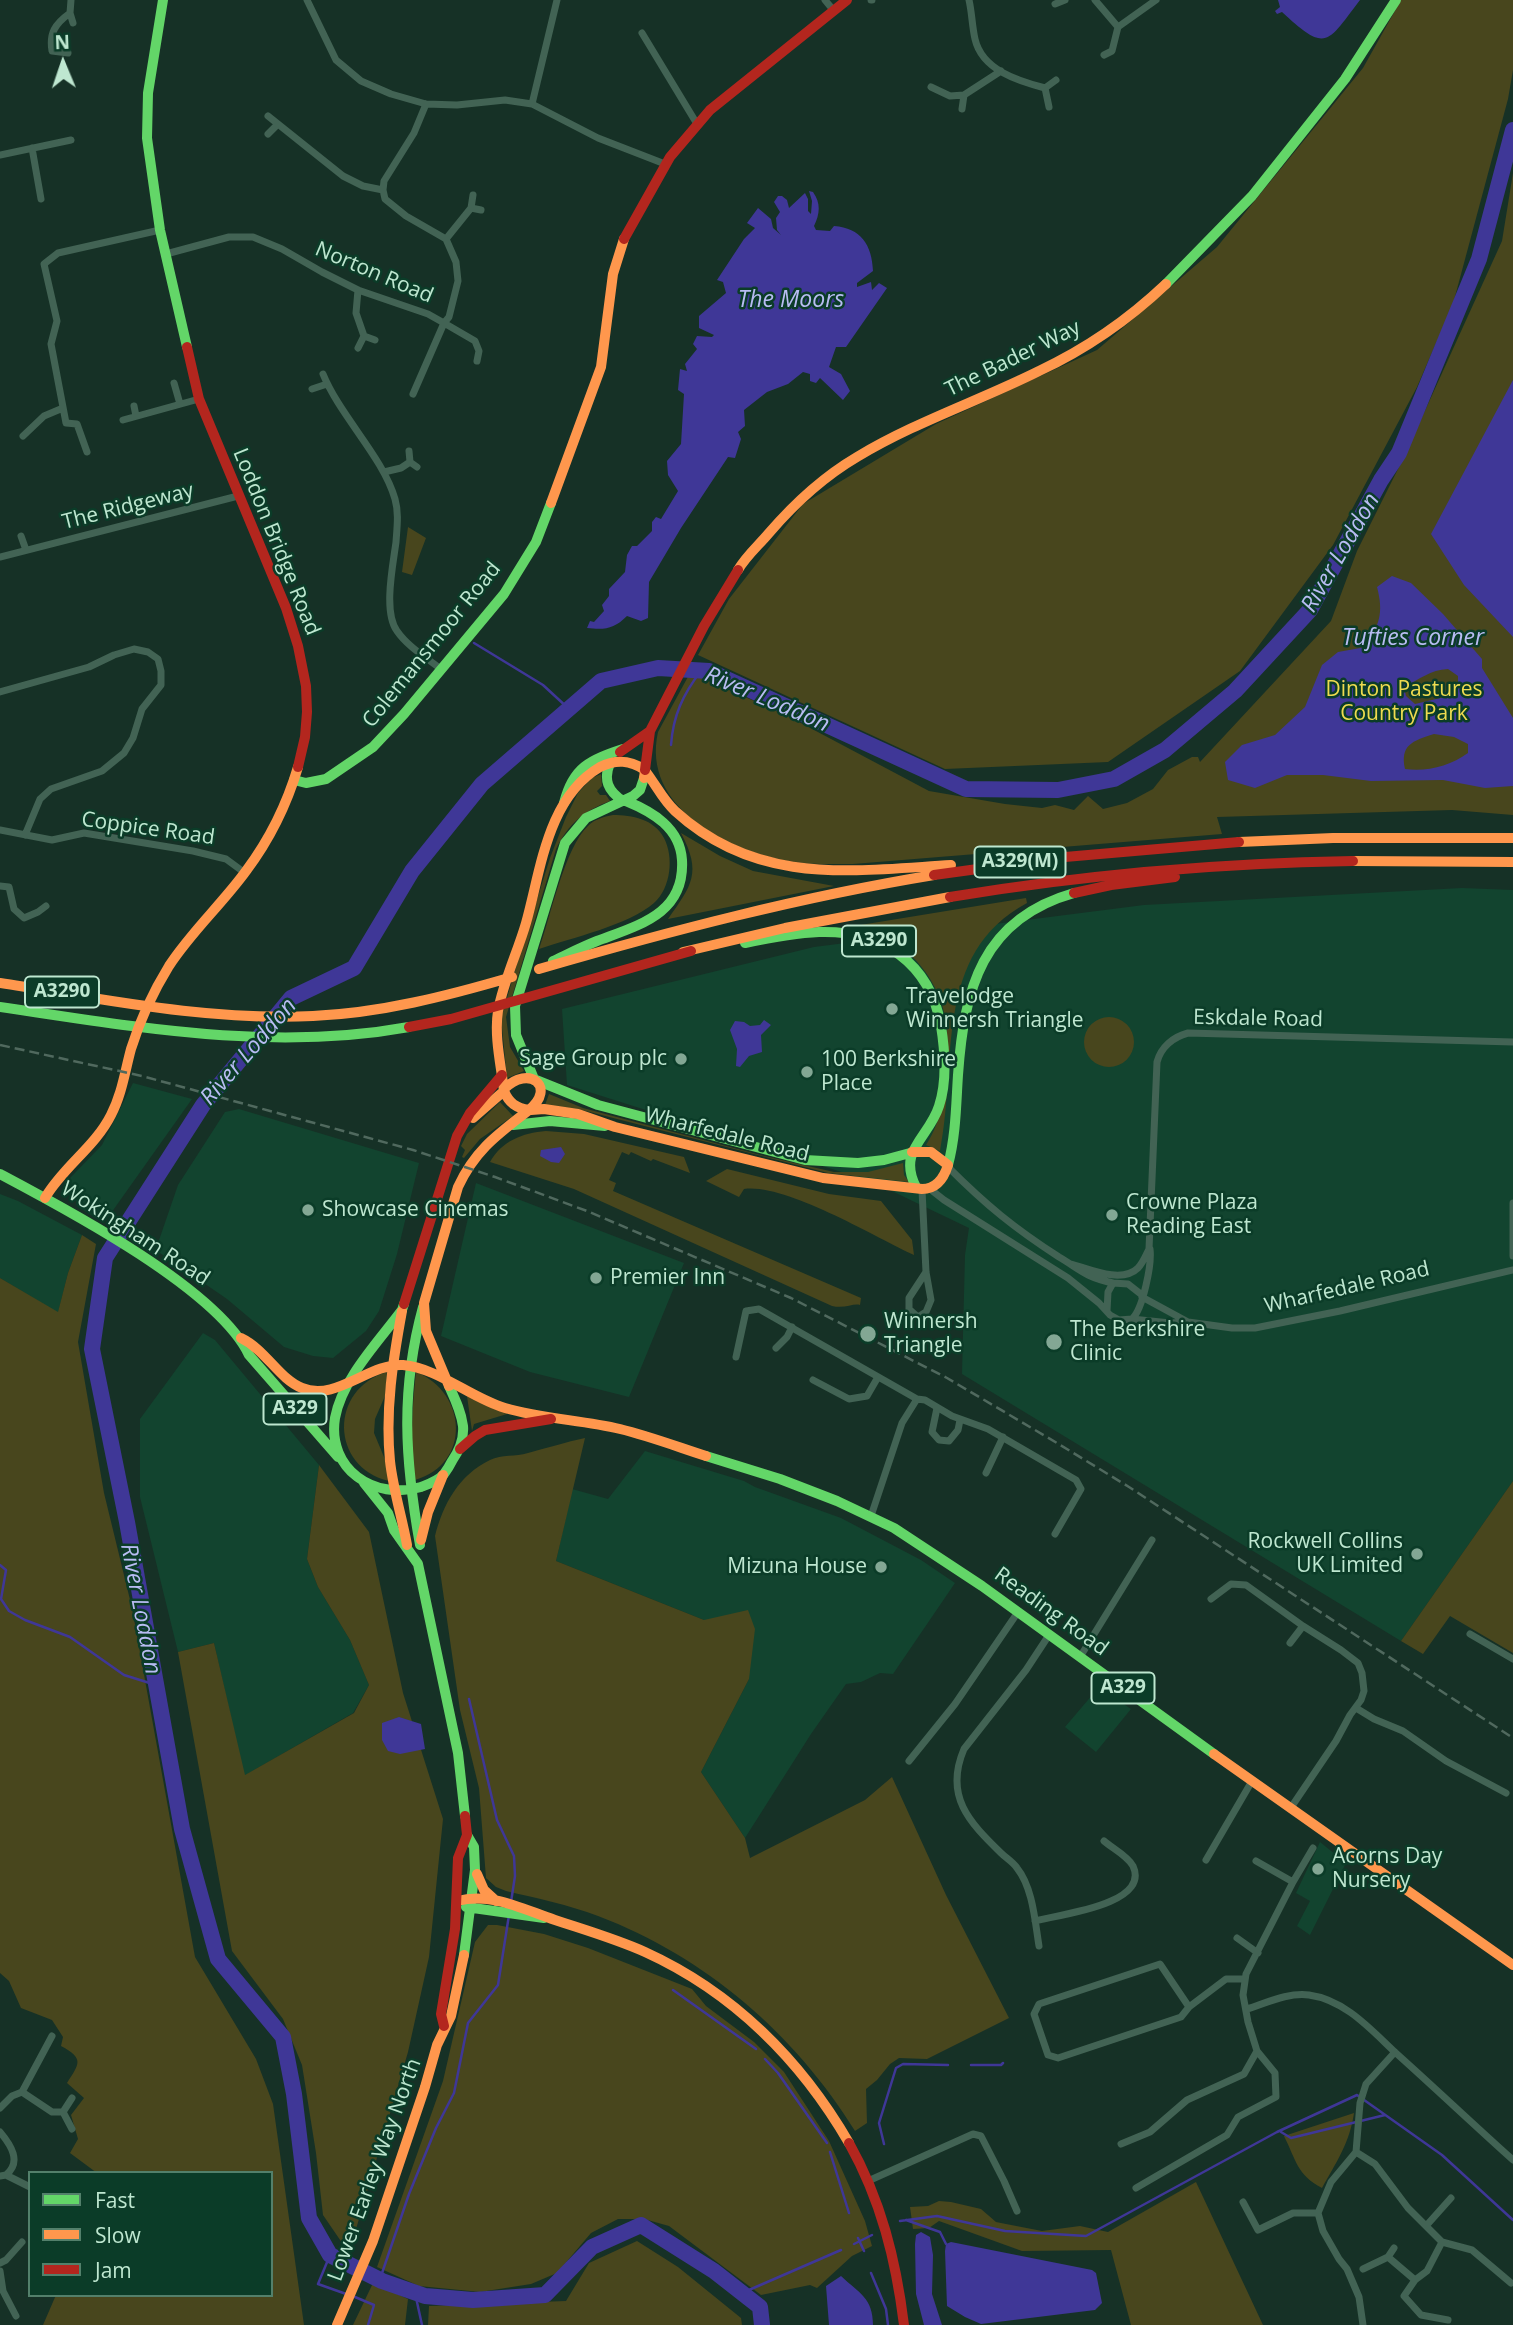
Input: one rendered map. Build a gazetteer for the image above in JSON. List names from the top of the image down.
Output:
{
  "streets": {
    "main road": [
      "The Bader Way",
      "Loddon Bridge Road",
      "Colemansmoor Road",
      "A329(M)",
      "A3290",
      "Wharfedale Road",
      "Wokingham Road",
      "A329",
      "Reading Road",
      "Lower Earley Way North"
    ],
    "street": [
      "Norton Road",
      "The Ridgeway",
      "Coppice Road",
      "Eskdale Road"
    ]
  },
  "crossings": [
    ["Norton Road", "Loddon Bridge Road"],
    ["The Ridgeway", "Loddon Bridge Road"],
    ["Loddon Bridge Road", "Colemansmoor Road"],
    ["Loddon Bridge Road", "Coppice Road"],
    ["Loddon Bridge Road", "Wokingham Road"],
    ["A329(M)", "A3290"],
    ["A329(M)", "Wharfedale Road"],
    ["A3290", "Wharfedale Road"],
    ["Wharfedale Road", "Lower Earley Way North"],
    ["Wokingham Road", "A329"],
    ["Wokingham Road", "Lower Earley Way North"],
    ["A329", "Reading Road"],
    ["A329", "Lower Earley Way North"],
    ["Reading Road", "Lower Earley Way North"]
  ],
  "water": ["The Moors", "River Loddon", "Tufties Corner"],
  "parks": ["Dinton Pastures Country Park"],
  "places": [
    "Travelodge Winnersh Triangle",
    "Sage Group plc",
    "100 Berkshire Place",
    "Showcase Cinemas",
    "Crowne Plaza Reading East",
    "Premier Inn",
    "Winnersh Triangle",
    "The Berkshire Clinic",
    "Rockwell Collins UK Limited",
    "Mizuna House",
    "Acorns Day Nursery"
  ],
  "legend": ["Fast", "Slow", "Jam"],
  "north": "top"
}
